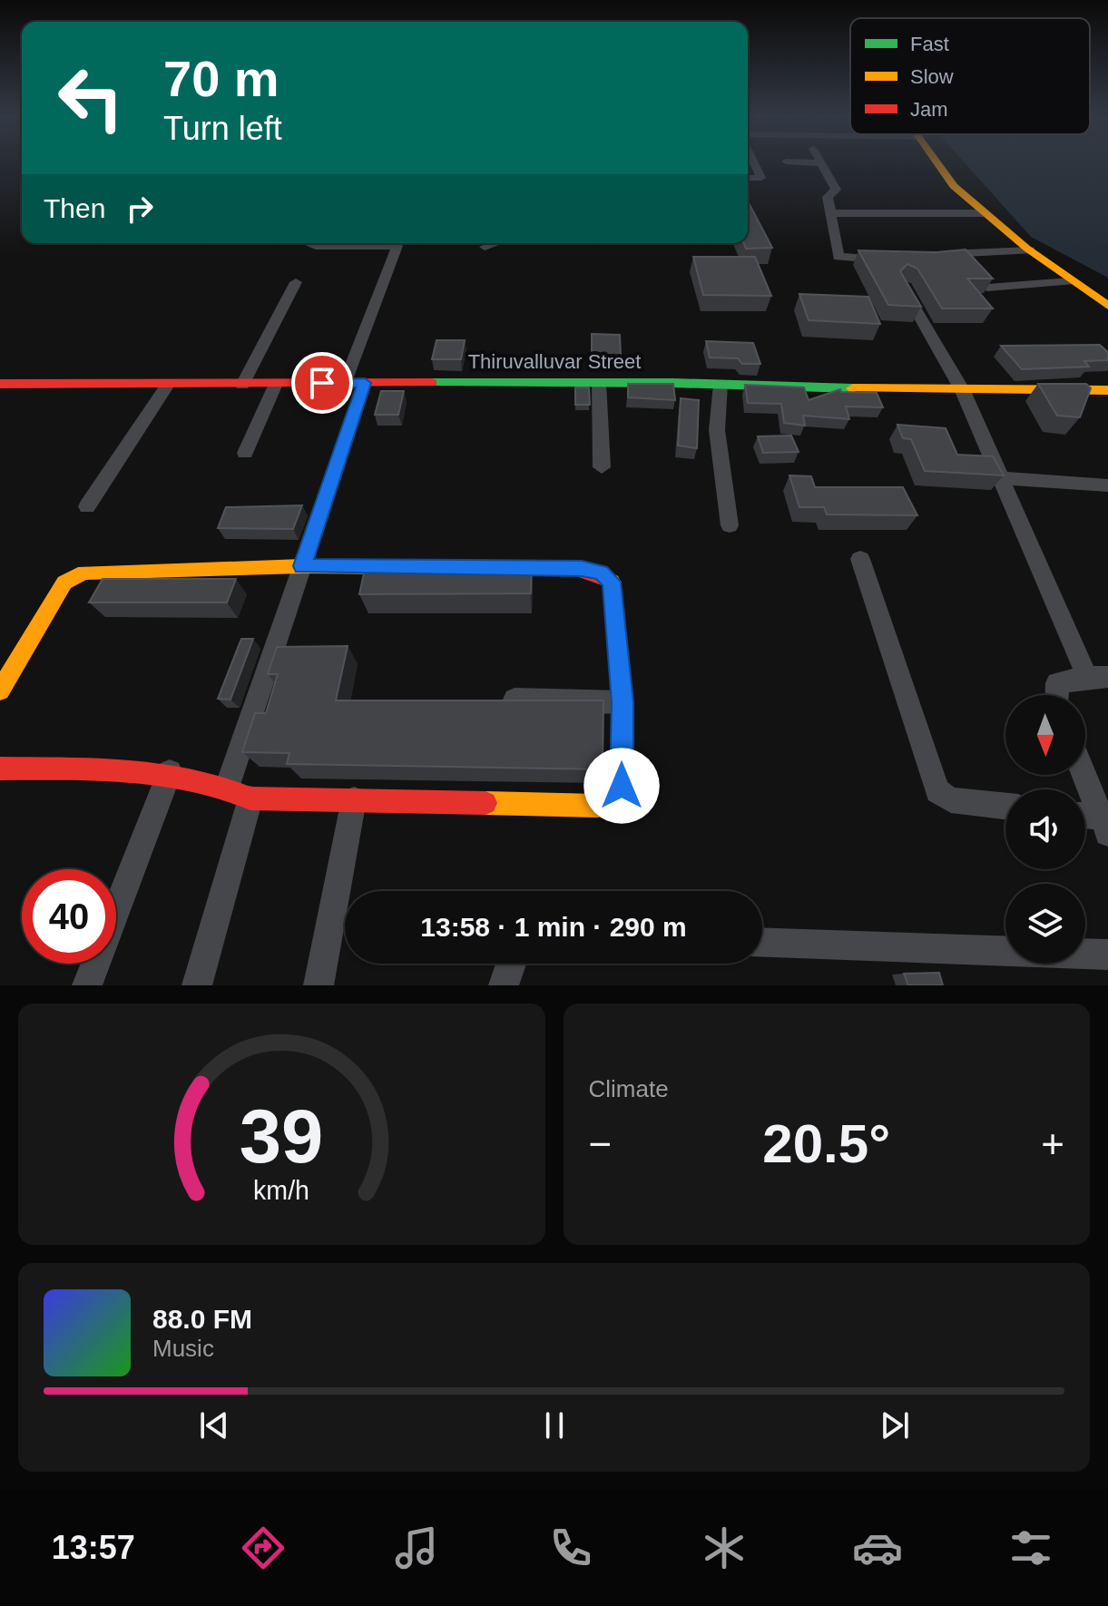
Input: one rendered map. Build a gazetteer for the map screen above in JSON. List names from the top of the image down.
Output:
{
  "streets": {
    "street": ["Thiruvalluvar Street"]
  },
  "legend": ["Fast", "Slow", "Jam"],
  "north": "bottom",
  "page": {
    "turn": ["70 m", "Turn left"],
    "then": "Then",
    "limit": "40",
    "trip": "13:58 · 1 min · 290 m",
    "tile": "Climate",
    "heat": ["−", "20.5°", "+"],
    "song": ["88.0 FM", "Music"],
    "tabs": "13:57",
    "gauge": ["39", "km/h"]
  }
}
